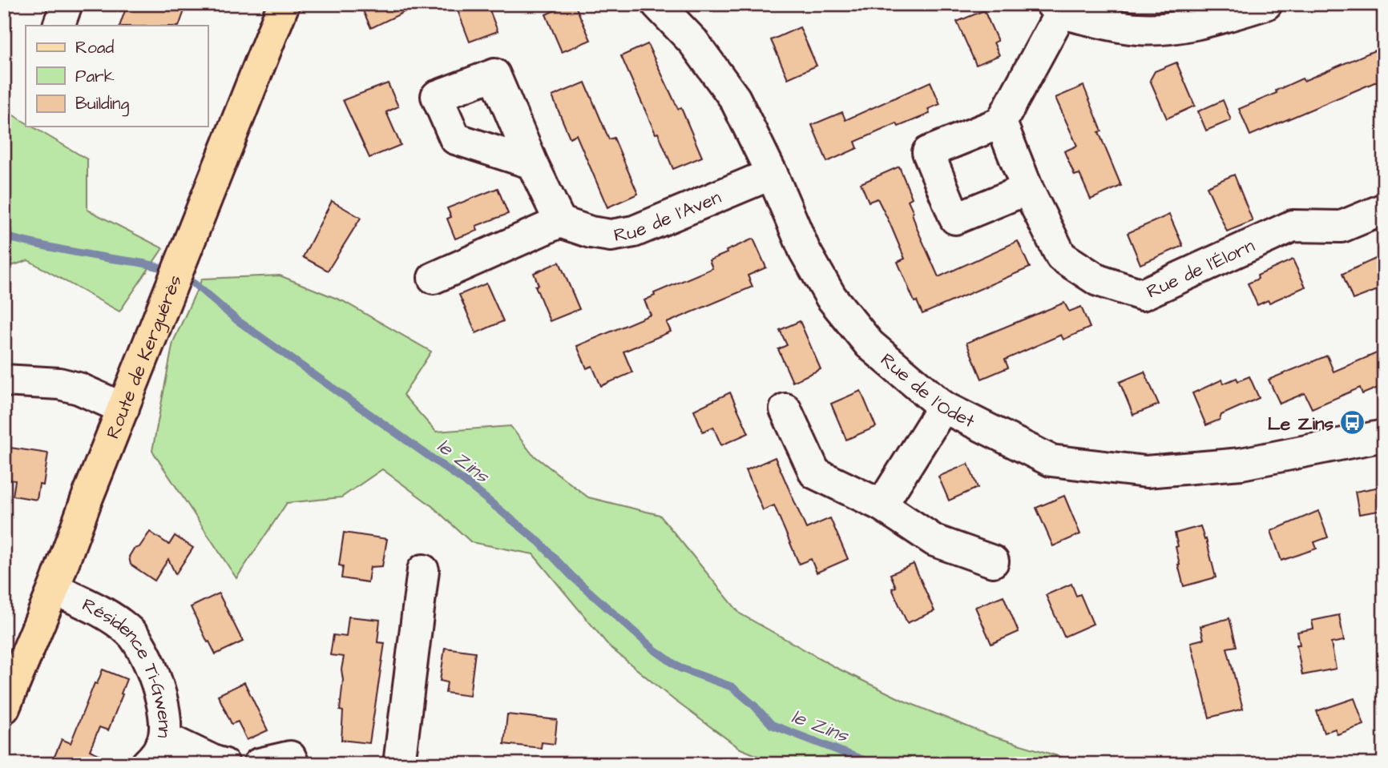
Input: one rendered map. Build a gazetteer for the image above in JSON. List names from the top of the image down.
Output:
{
  "streets": {
    "main road": ["Route de Kerguérès"],
    "street": [
      "Rue de l'Aven",
      "Rue de l'Élorn",
      "Rue de l'Odet",
      "Résidence Ti-Gwenn"
    ]
  },
  "crossings": [
    ["Rue de l'Aven", "Rue de l'Odet"],
    ["Route de Kerguérès", "Résidence Ti-Gwenn"]
  ],
  "water": ["le Zins"],
  "places": {
    "bus stop": ["Le Zins"]
  },
  "legend": ["Road", "Park", "Building"]
}
